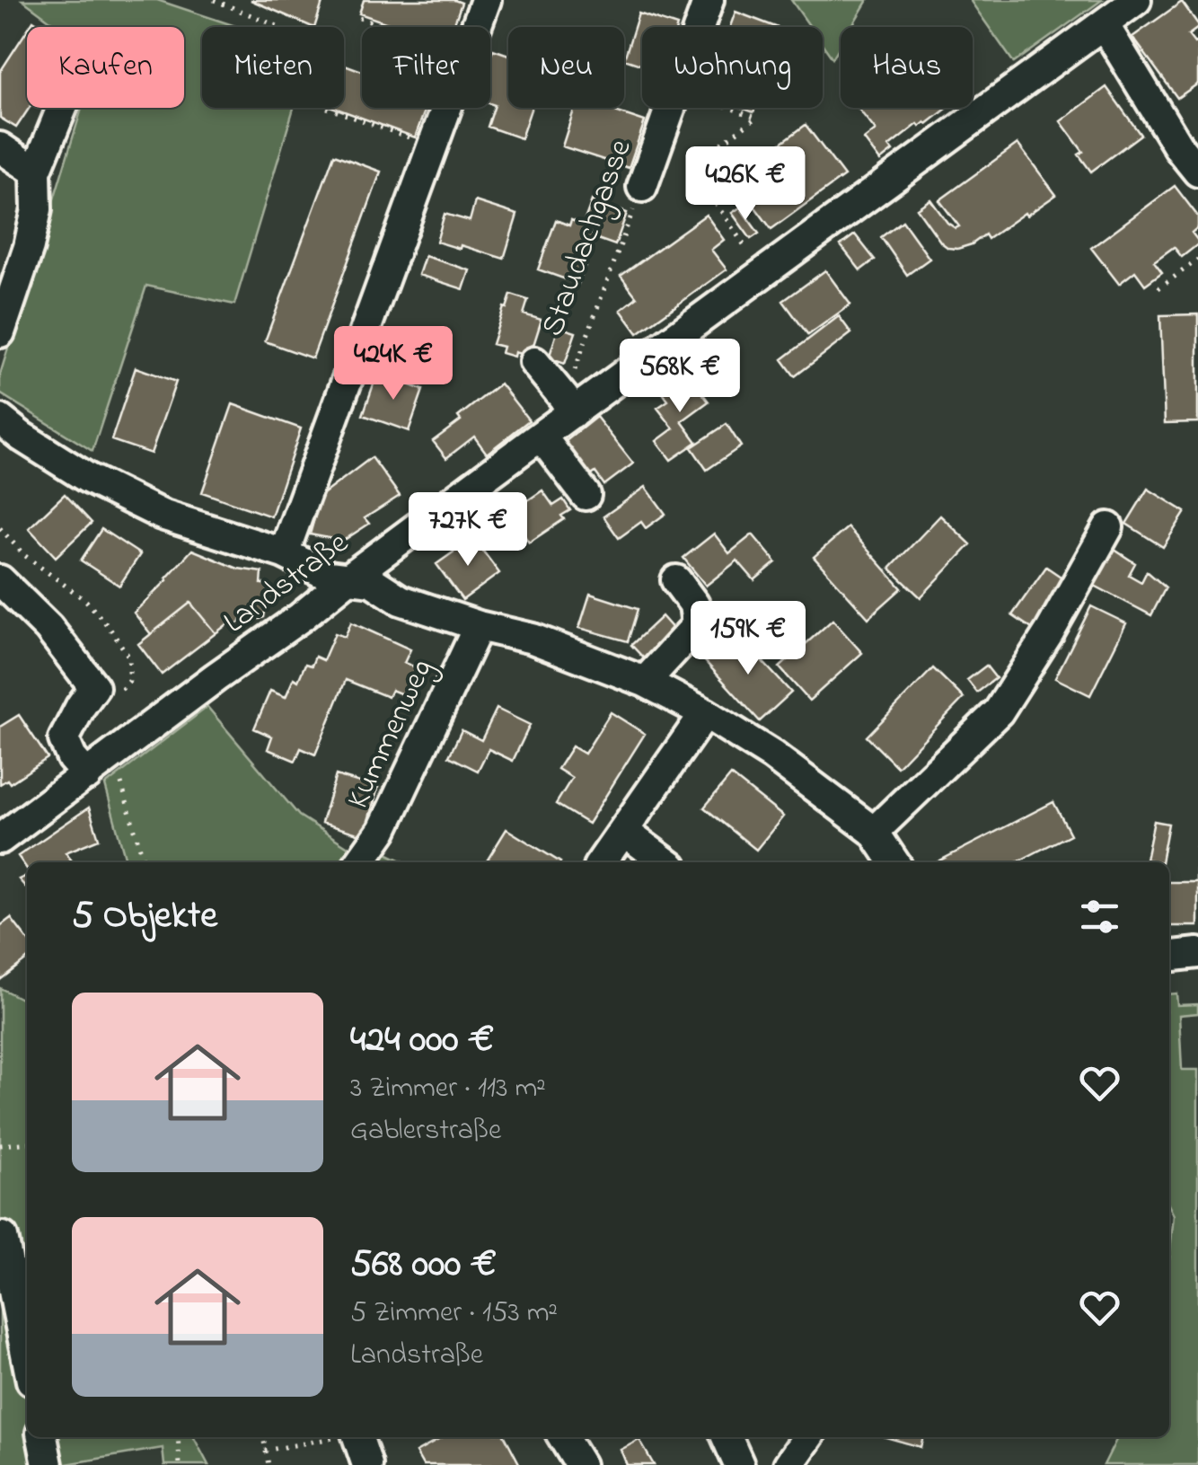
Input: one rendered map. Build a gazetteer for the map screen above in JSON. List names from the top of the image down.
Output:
{
  "streets": {
    "street": ["Staudachgasse", "Landstraße", "Kummenweg"]
  },
  "crossings": [
    ["Staudachgasse", "Landstraße"]
  ],
  "page": {
    "chip": [
      "Kaufen",
      "Mieten",
      "Filter",
      "Neu",
      "Wohnung",
      "Haus"
    ],
    "price": [
      "426K €",
      "424K €",
      "568K €",
      "727K €",
      "159K €"
    ],
    "heading": "5 Objekte",
    "list": [
      {
        "name": "424 000 €",
        "note": "3 Zimmer · 113 m² · Gablerstraße"
      },
      {
        "name": "568 000 €",
        "note": "5 Zimmer · 153 m² · Landstraße"
      }
    ]
  }
}
